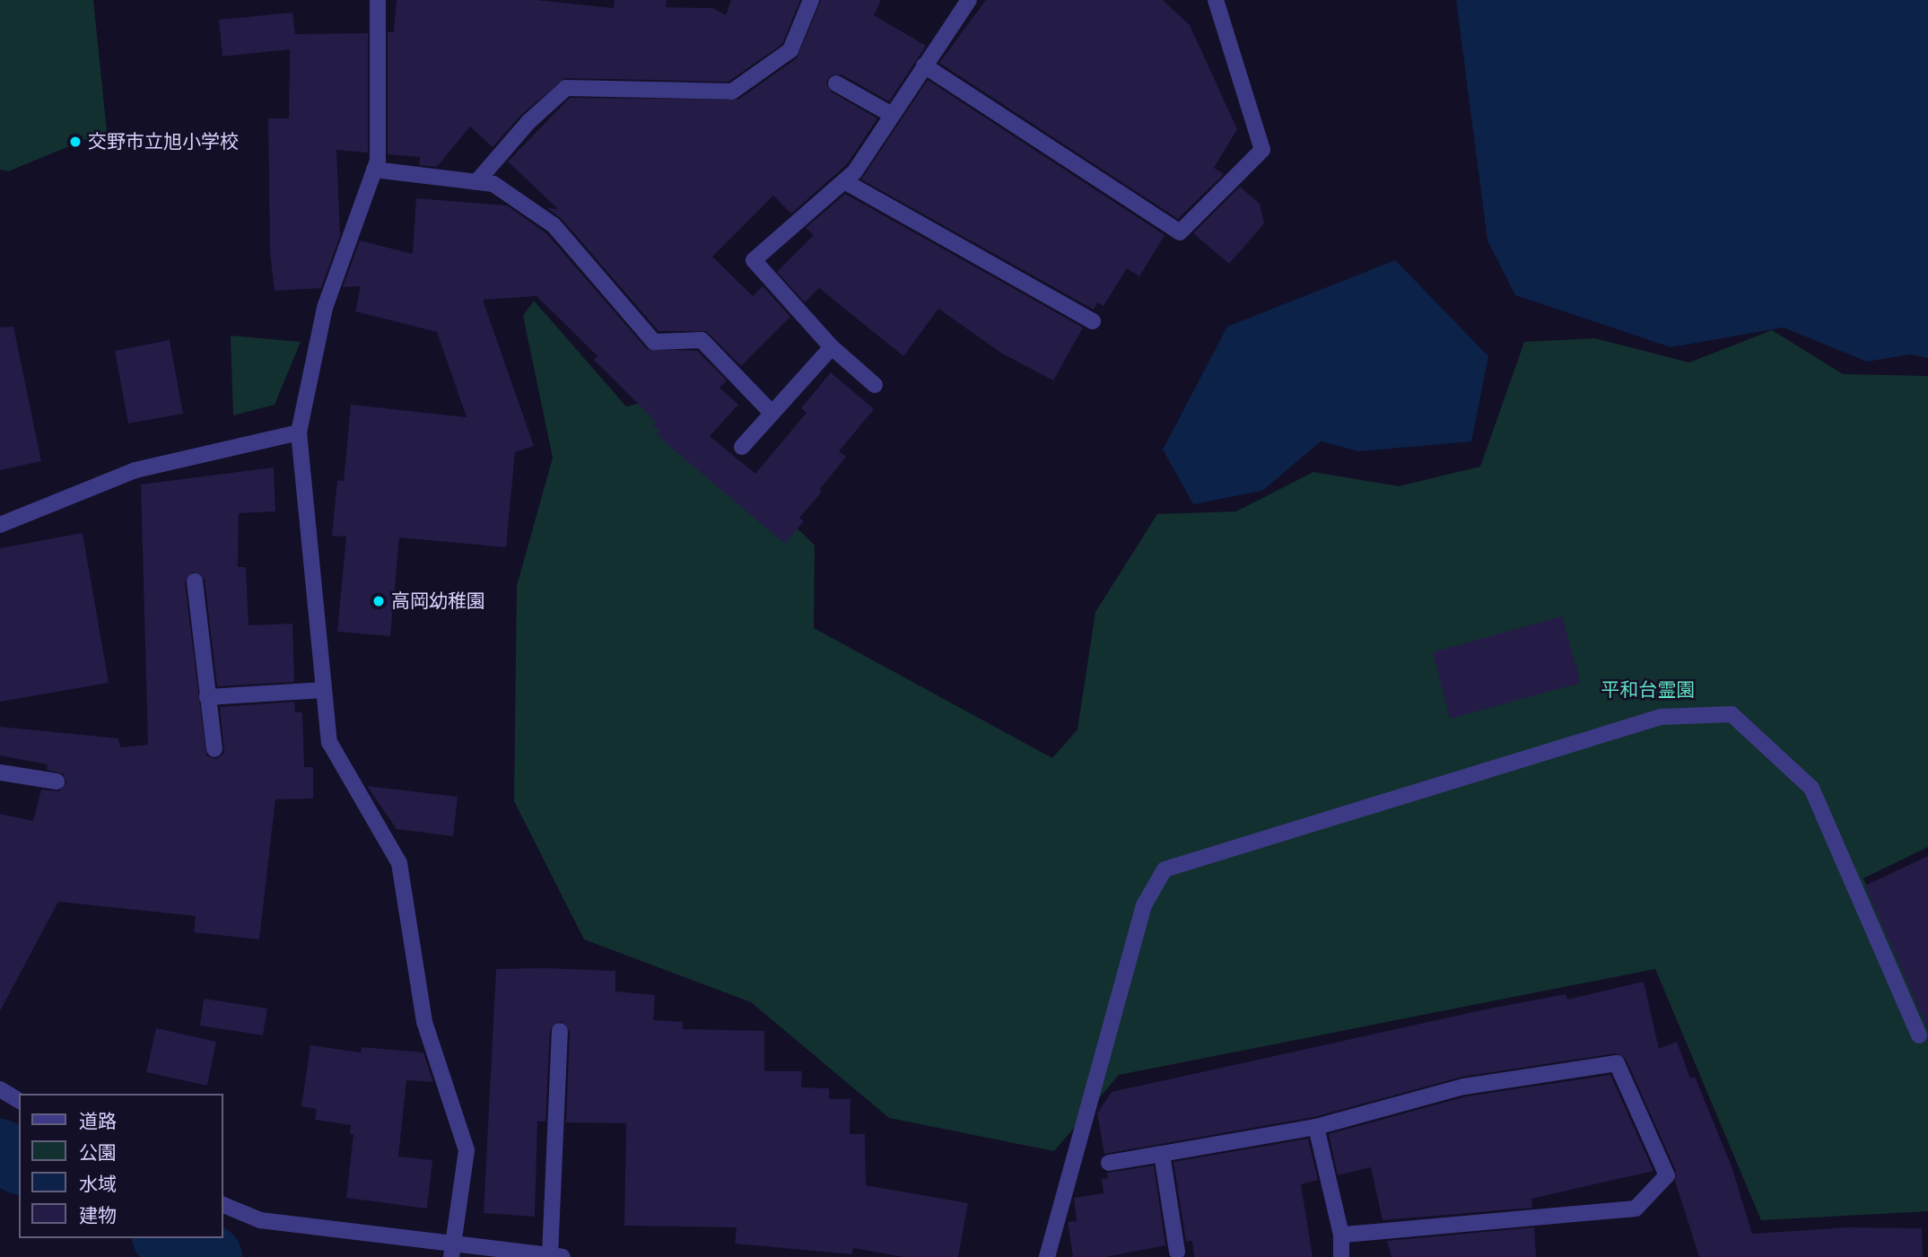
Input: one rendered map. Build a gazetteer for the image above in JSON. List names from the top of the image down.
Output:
{
  "parks": ["平和台霊園"],
  "places": ["交野市立旭小学校", "高岡幼稚園"],
  "legend": [
    "道路",
    "公園",
    "水域",
    "建物"
  ]
}
